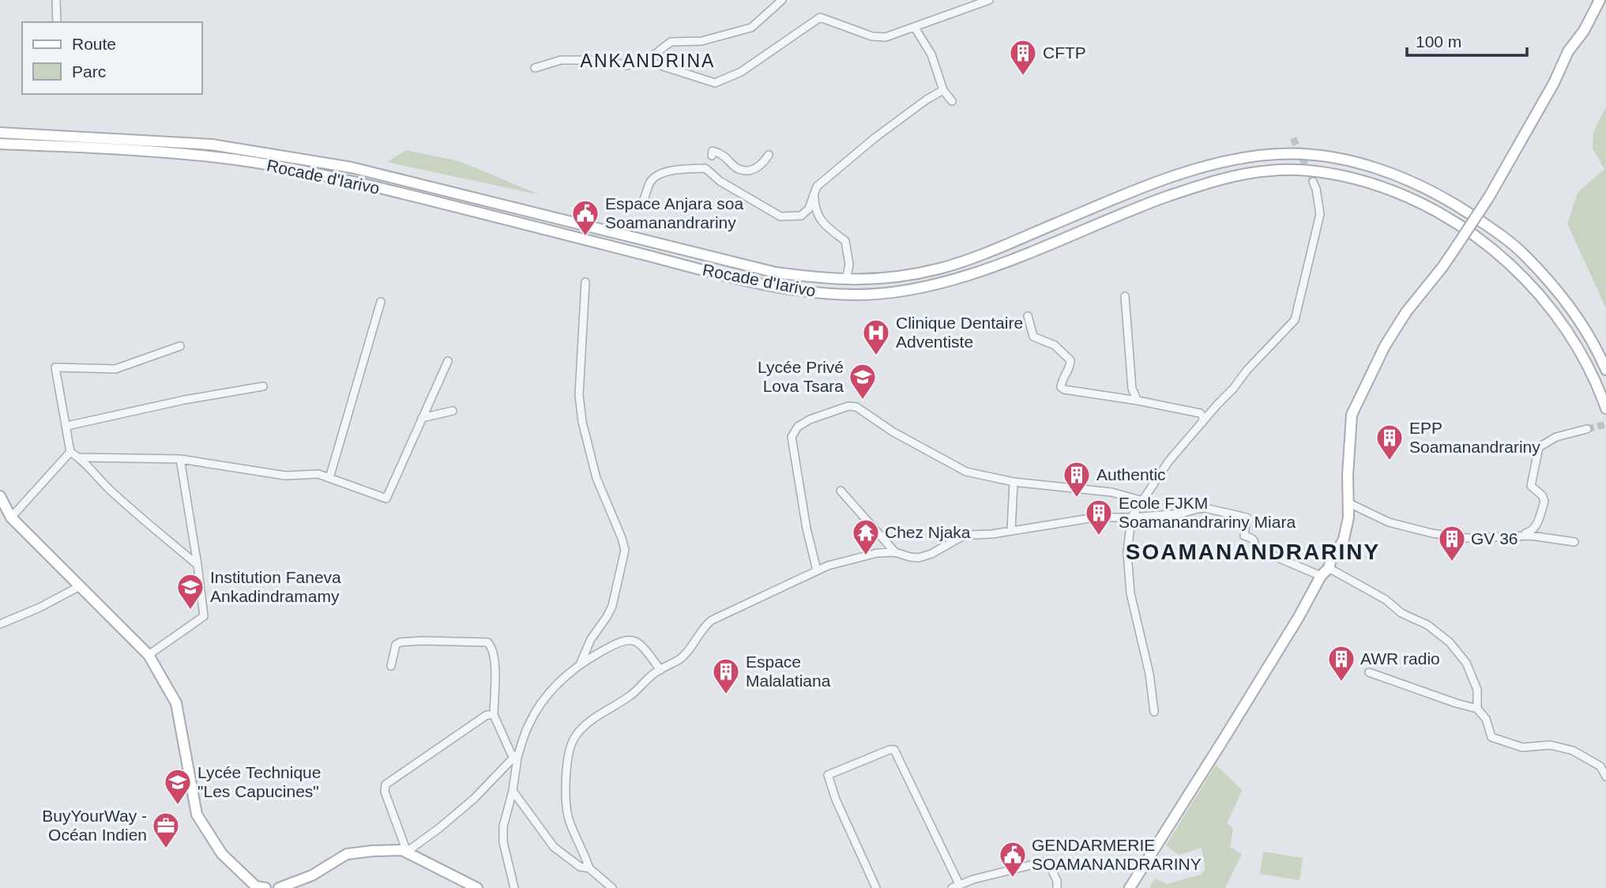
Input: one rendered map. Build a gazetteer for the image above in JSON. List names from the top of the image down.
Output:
{
  "streets": {
    "main road": ["Rocade d'Iarivo"]
  },
  "districts": ["ANKANDRINA", "SOAMANANDRARINY"],
  "places": {
    "building": [
      "CFTP",
      "EPP Soamanandrariny",
      "Authentic",
      "Ecole FJKM Soamanandrariny Miara",
      "GV 36",
      "AWR radio",
      "Espace Malalatiana"
    ],
    "public building": ["Espace Anjara soa Soamanandrariny", "GENDARMERIE SOAMANANDRARINY"],
    "hospital": ["Clinique Dentaire Adventiste"],
    "school or university": ["Lycée Privé Lova Tsara", "Institution Faneva Ankadindramamy", "Lycée Technique \"Les Capucines\""],
    "temple": ["Chez Njaka"],
    "office": ["BuyYourWay - Océan Indien"]
  },
  "legend": ["Route", "Parc"],
  "scale_bar": "100 m"
}
